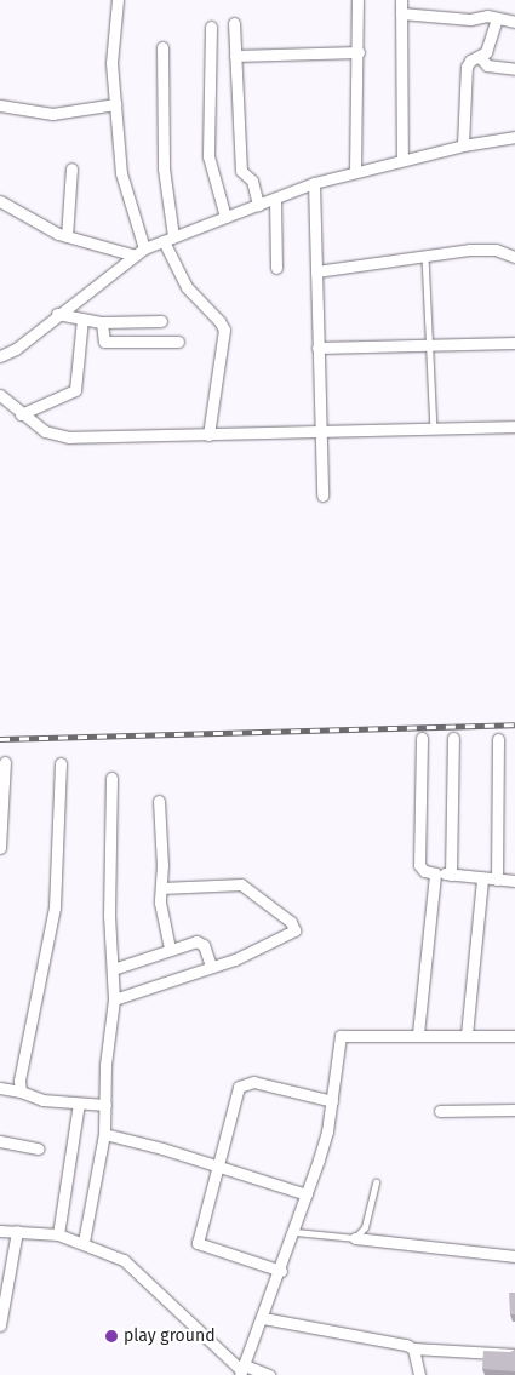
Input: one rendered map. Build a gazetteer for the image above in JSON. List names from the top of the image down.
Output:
{
  "places": ["play ground"]
}
